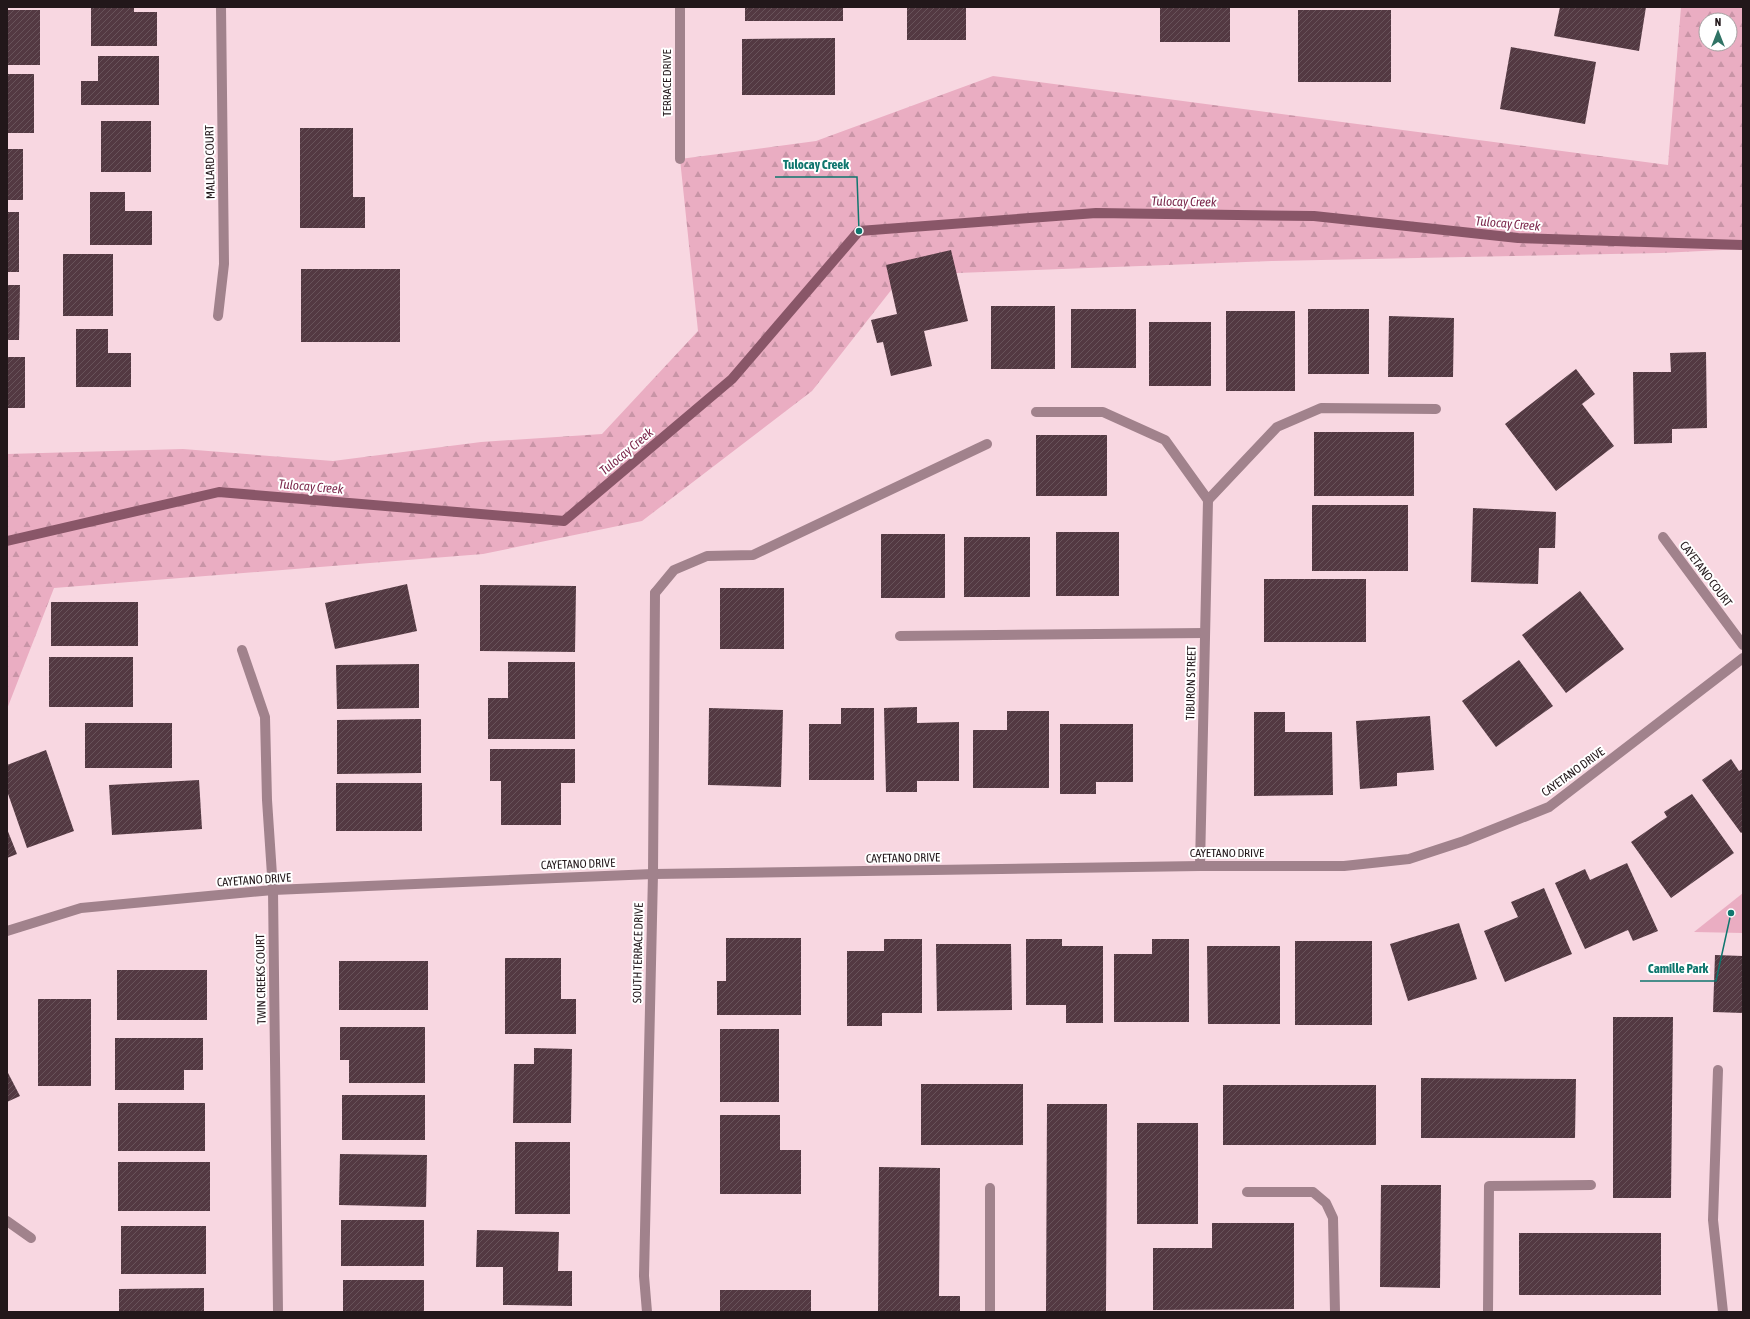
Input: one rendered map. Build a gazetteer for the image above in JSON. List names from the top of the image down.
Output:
{
  "streets": {
    "street": [
      "TERRACE DRIVE",
      "MALLARD COURT",
      "CAYETANO COURT",
      "TIBURON STREET",
      "CAYETANO DRIVE",
      "SOUTH TERRACE DRIVE",
      "TWIN CREEKS COURT"
    ]
  },
  "crossings": [
    ["TIBURON STREET", "CAYETANO DRIVE"],
    ["CAYETANO DRIVE", "SOUTH TERRACE DRIVE"],
    ["CAYETANO DRIVE", "TWIN CREEKS COURT"]
  ],
  "water": ["Tulocay Creek"],
  "places": ["Tulocay Creek", "Camille Park"],
  "north": "top"
}
